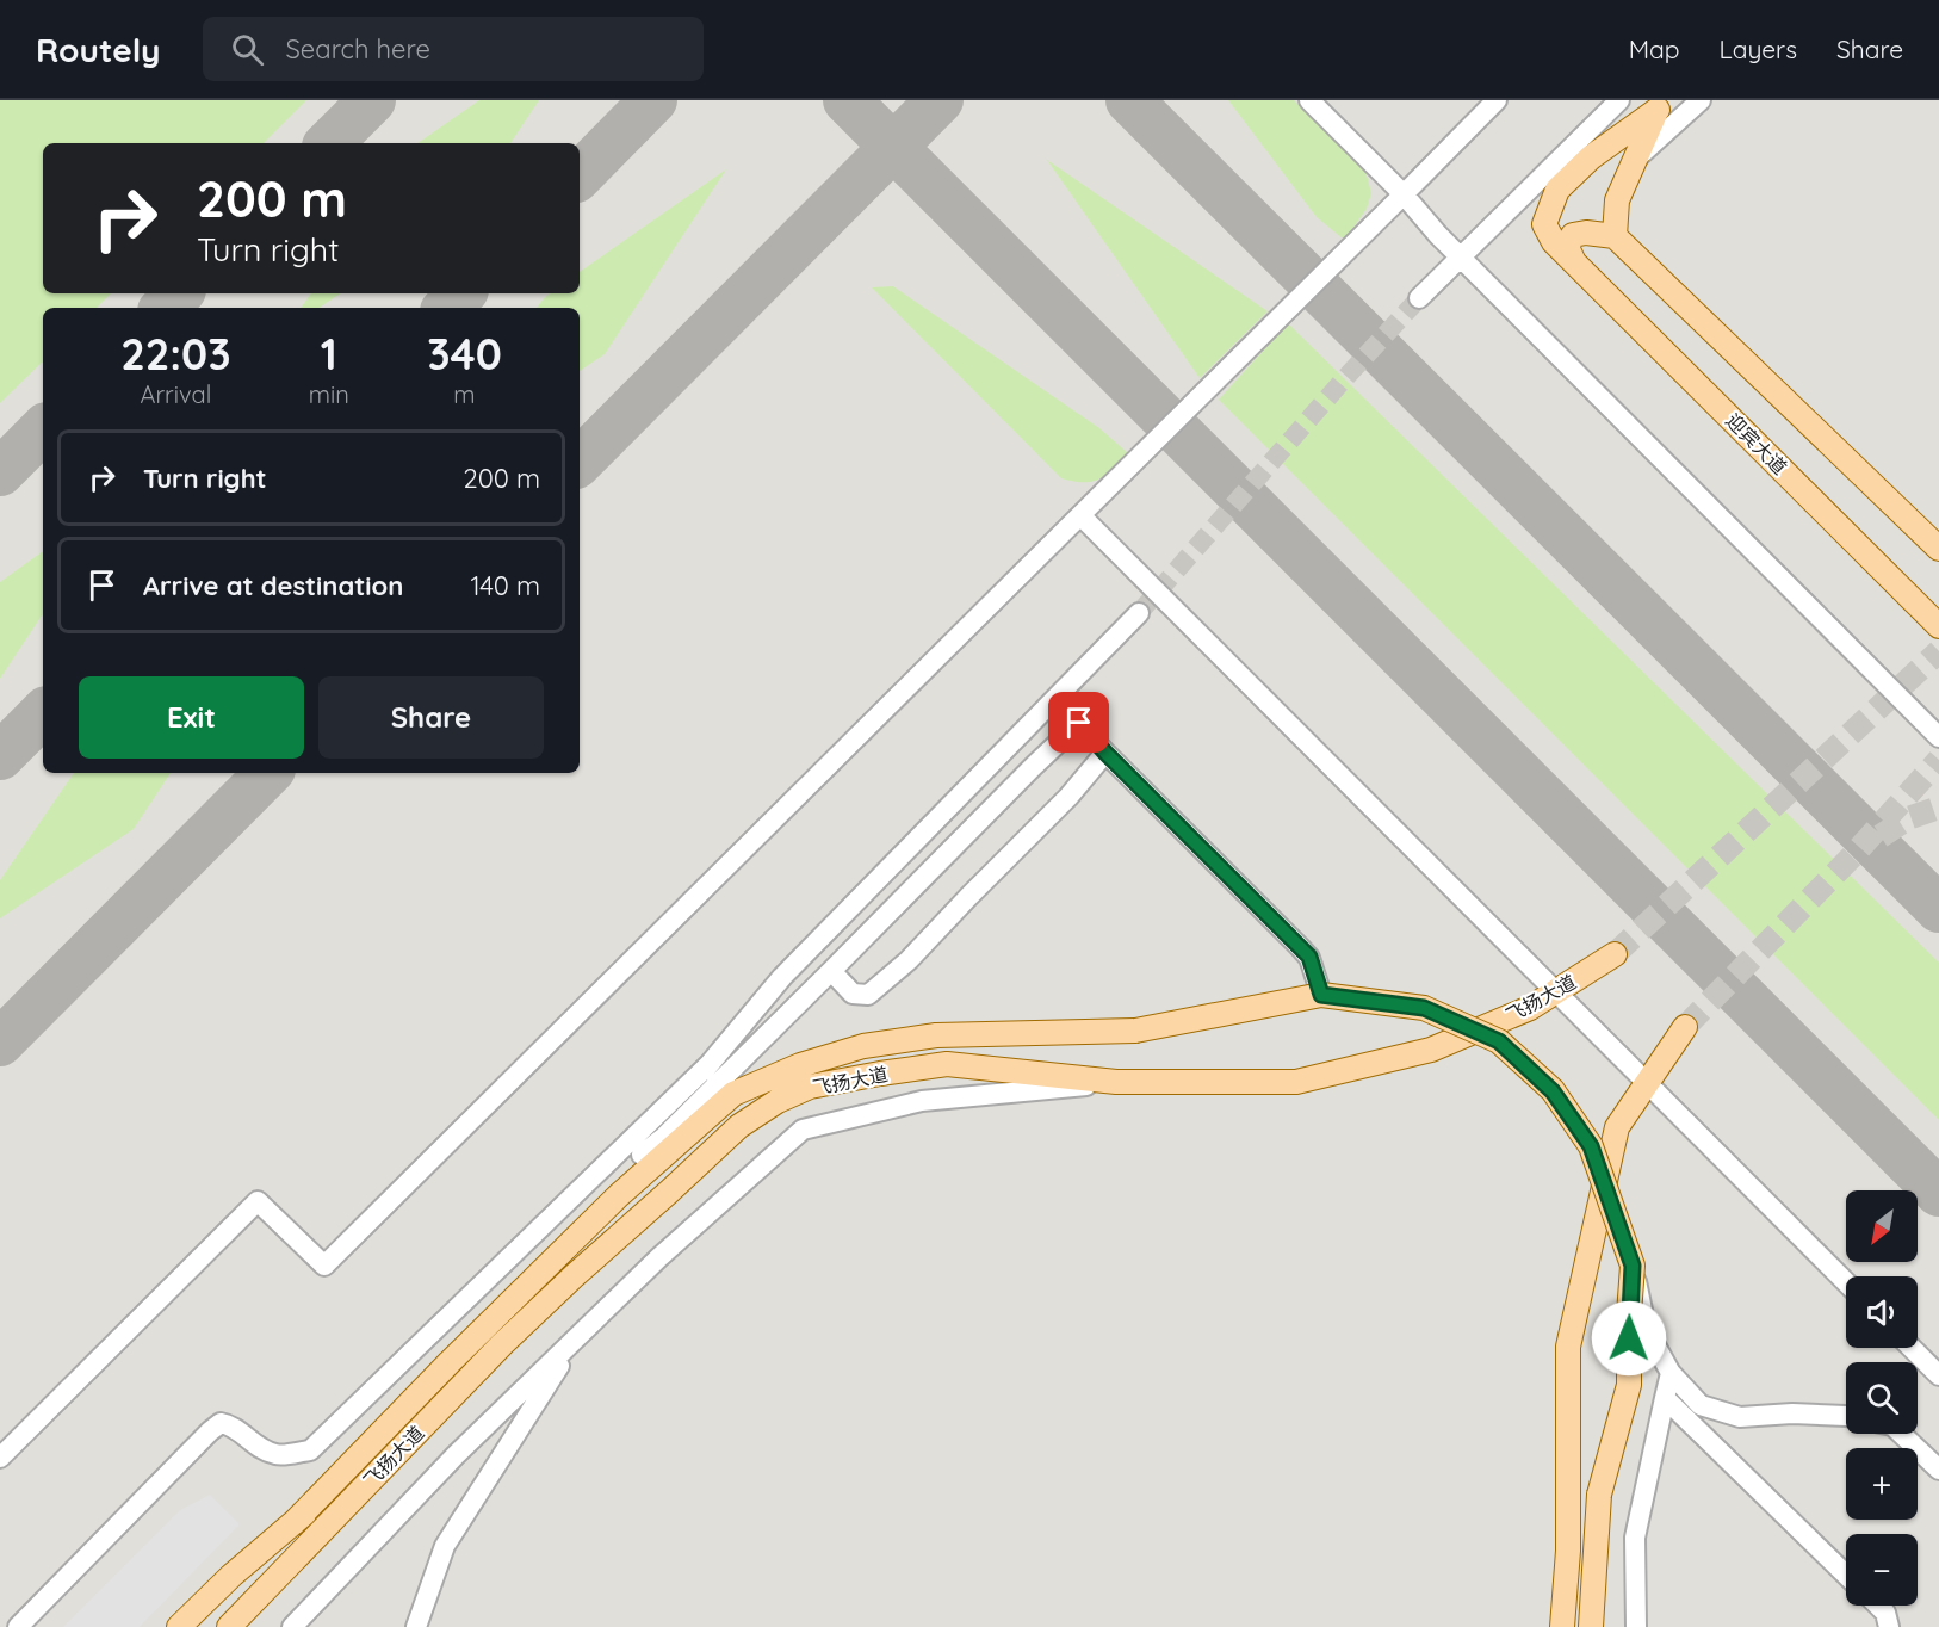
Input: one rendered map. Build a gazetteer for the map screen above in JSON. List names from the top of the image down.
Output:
{
  "streets": {
    "main road": ["迎宾大道", "飞扬大道"]
  },
  "north": "bottom left",
  "page": {
    "header": "Routely",
    "search": "Search here",
    "nav": ["Map", "Layers", "Share"],
    "turn": ["200 m", "Turn right"],
    "eta": [
      "22:03",
      "Arrival",
      "1",
      "min",
      "340",
      "m"
    ],
    "list": [
      {
        "name": "Turn right",
        "value": "200 m"
      },
      {
        "name": "Arrive at destination",
        "value": "140 m"
      }
    ],
    "buttons": ["Exit", "Share"],
    "map_buttons": ["+", "−"]
  }
}
